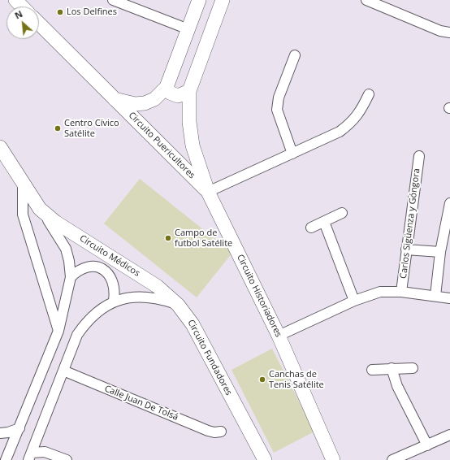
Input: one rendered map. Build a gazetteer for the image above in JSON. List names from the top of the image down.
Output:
{
  "streets": {
    "street": [
      "Circuito Puericultores",
      "Carlos Sigüenza y Góngora",
      "Circuito Médicos",
      "Circuito Historiadores",
      "Circuito Fundadores",
      "Calle Juan De Tolsá"
    ]
  },
  "crossings": [
    ["Circuito Puericultores", "Circuito Historiadores"],
    ["Circuito Médicos", "Circuito Fundadores"]
  ],
  "places": [
    "Los Delfines",
    "Centro Cívico Satélite",
    "Campo de futbol Satélite",
    "Canchas de Tenis Satélite"
  ],
  "north": "top left"
}
